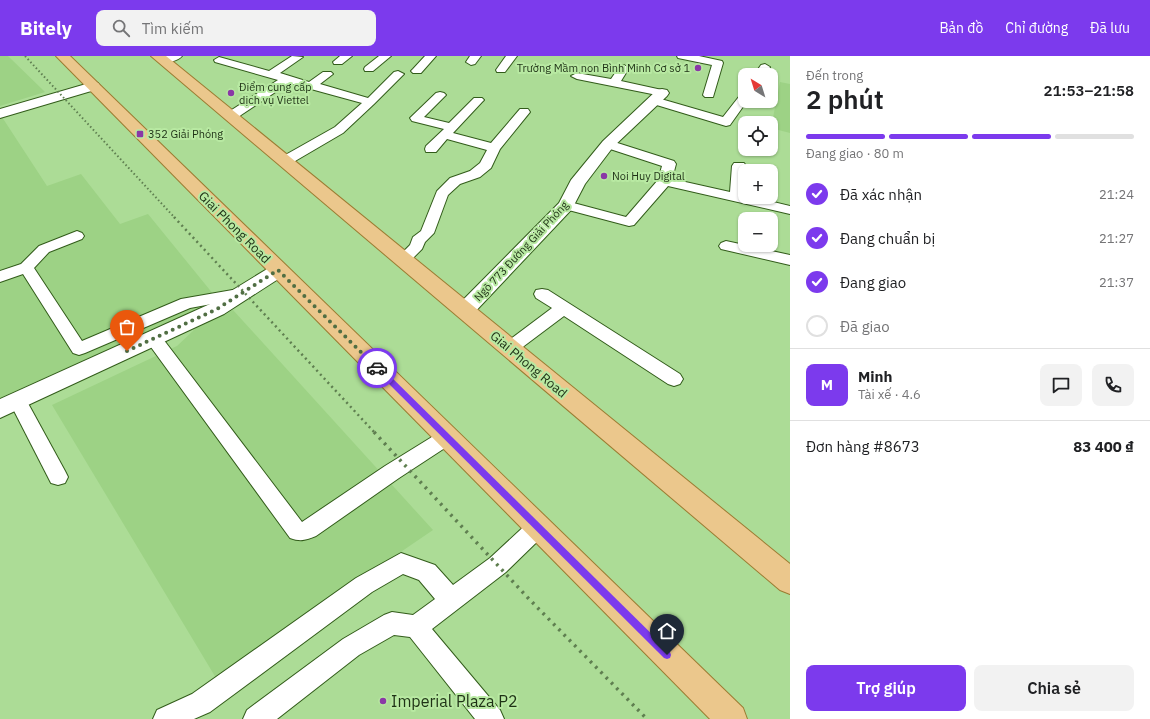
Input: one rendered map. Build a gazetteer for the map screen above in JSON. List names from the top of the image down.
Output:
{
  "streets": {
    "main road": ["Giai Phong Road"],
    "street": ["Ngõ 773 Đường Giải Phóng"]
  },
  "crossings": [
    ["Giai Phong Road", "Ngõ 773 Đường Giải Phóng"]
  ],
  "places": {
    "other": [
      "Trường Mầm non Bình Minh Cơ sở 1",
      "Điểm cung cấp dịch vụ Viettel",
      "Noi Huy Digital",
      "Imperial Plaza P2"
    ],
    "transit": ["352 Giải Phóng"]
  },
  "north": "top left",
  "page": {
    "header": "Bitely",
    "search": "Tìm kiếm",
    "nav": ["Bản đồ", "Chỉ đường", "Đã lưu"],
    "heading": ["2 phút", "Đến trong", "21:53–21:58"],
    "panel": [
      "Minh",
      "Tài xế · 4.6",
      "Đơn hàng #8673",
      "83 400 ₫"
    ],
    "map_buttons": ["+", "−"],
    "bar": "Đang giao · 80 m",
    "list": [
      ["Đã xác nhận", "21:24"],
      ["Đang chuẩn bị", "21:27"],
      ["Đang giao", "21:37"],
      "Đã giao"
    ],
    "round": "M",
    "buttons": ["Trợ giúp", "Chia sẻ"]
  }
}
